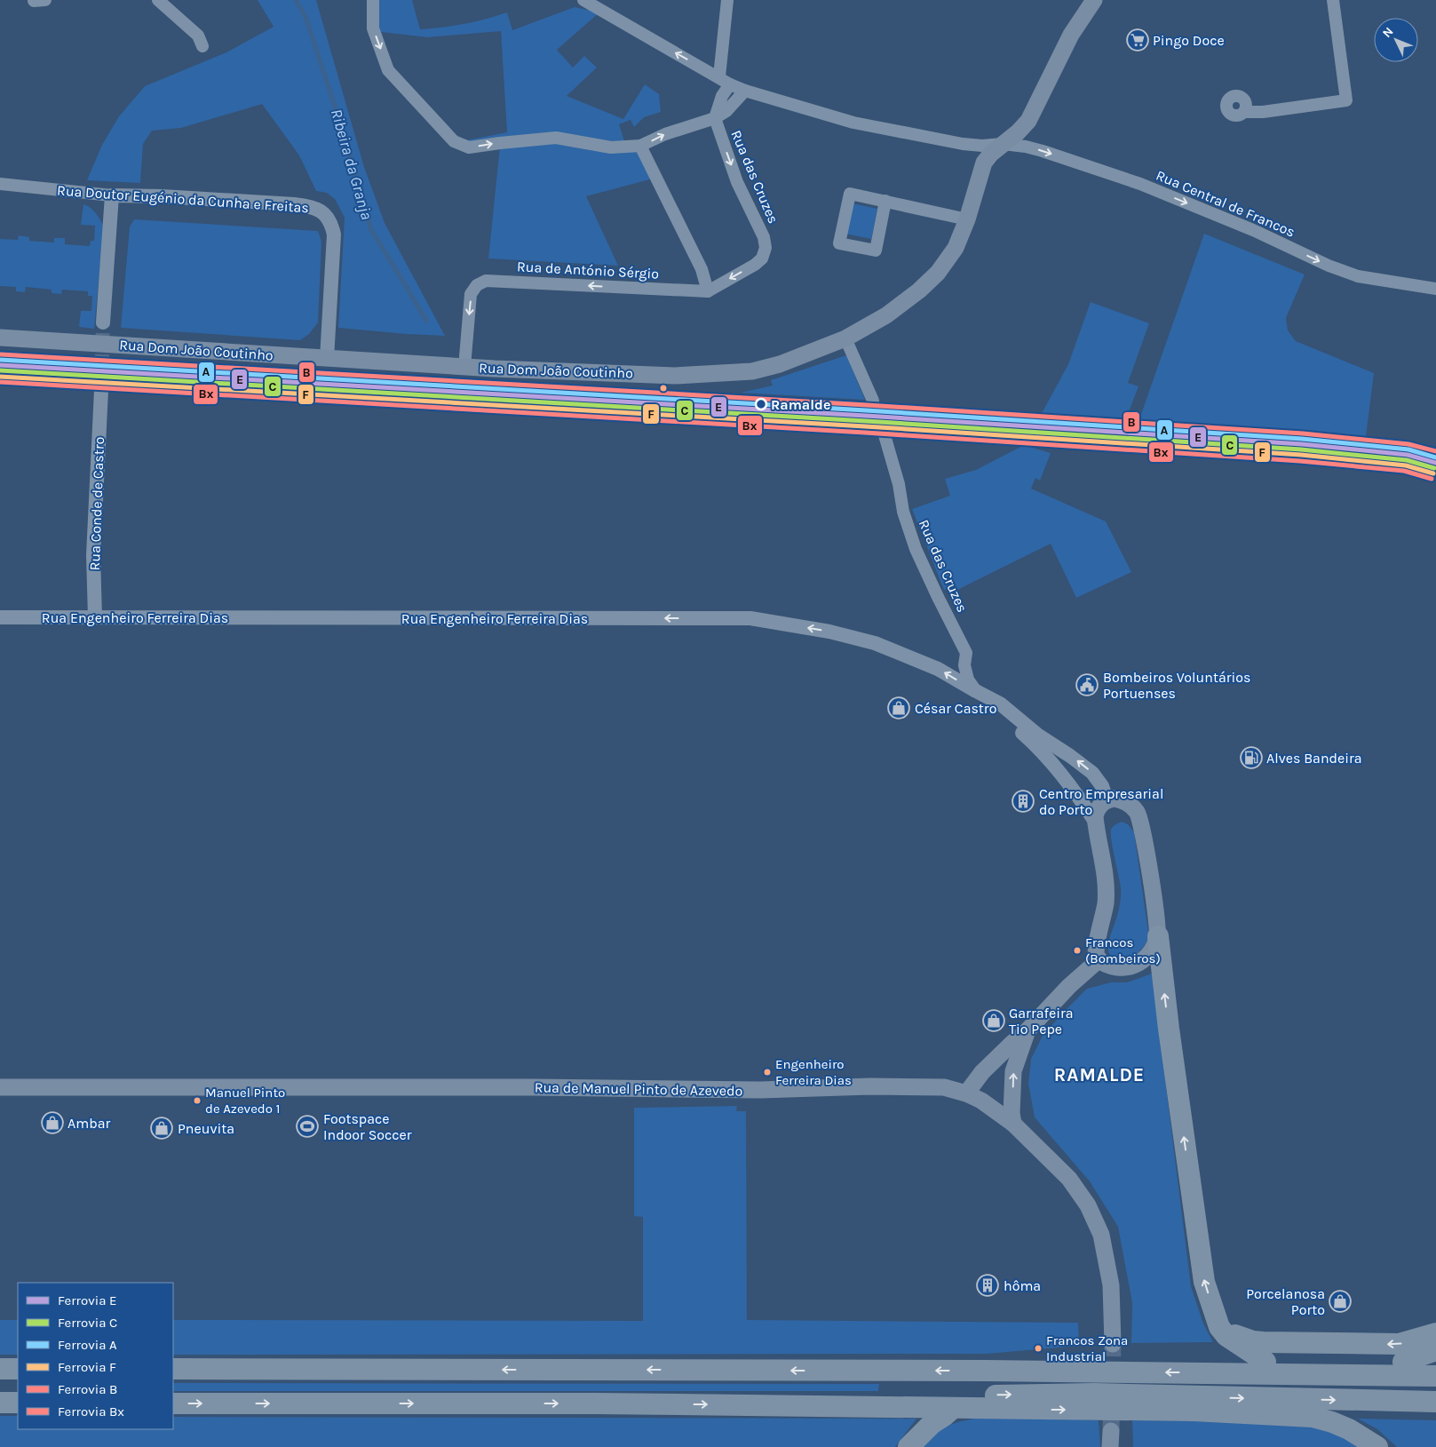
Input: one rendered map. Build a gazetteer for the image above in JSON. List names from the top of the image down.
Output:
{
  "streets": {
    "main road": ["Rua Dom João Coutinho", "Rua Engenheiro Ferreira Dias", "Rua de Manuel Pinto de Azevedo"],
    "street": [
      "Rua das Cruzes",
      "Rua Doutor Eugénio da Cunha e Freitas",
      "Rua Central de Francos",
      "Rua de António Sérgio",
      "Rua Conde de Castro"
    ]
  },
  "crossings": [
    ["Rua das Cruzes", "Rua Central de Francos"],
    ["Rua das Cruzes", "Rua de António Sérgio"],
    ["Rua das Cruzes", "Rua Engenheiro Ferreira Dias"],
    ["Rua Doutor Eugénio da Cunha e Freitas", "Rua Dom João Coutinho"],
    ["Rua Central de Francos", "Rua Dom João Coutinho"],
    ["Rua de António Sérgio", "Rua Dom João Coutinho"],
    ["Rua Conde de Castro", "Rua Engenheiro Ferreira Dias"]
  ],
  "one_way": ["Rua de António Sérgio", "Rua Engenheiro Ferreira Dias"],
  "districts": ["RAMALDE"],
  "water": ["Ribeira da Granja"],
  "places": {
    "supermarket": ["Pingo Doce"],
    "other": [
      "Ramalde",
      "Francos (Bombeiros)",
      "Engenheiro Ferreira Dias",
      "Manuel Pinto de Azevedo 1",
      "Francos Zona Industrial"
    ],
    "public building": ["Bombeiros Voluntários Portuenses"],
    "shop": [
      "César Castro",
      "Garrafeira Tio Pepe",
      "Ambar",
      "Pneuvita",
      "Porcelanosa Porto"
    ],
    "fuel station": ["Alves Bandeira"],
    "building": ["Centro Empresarial do Porto", "hôma"],
    "sports": ["Footspace Indoor Soccer"]
  },
  "lines": [
    "rail line B",
    "rail line A",
    "rail line E",
    "rail line C",
    "rail line F",
    "rail line Bx"
  ],
  "legend": [
    "Ferrovia E",
    "Ferrovia C",
    "Ferrovia A",
    "Ferrovia F",
    "Ferrovia B",
    "Ferrovia Bx"
  ],
  "north": "top left"
}
